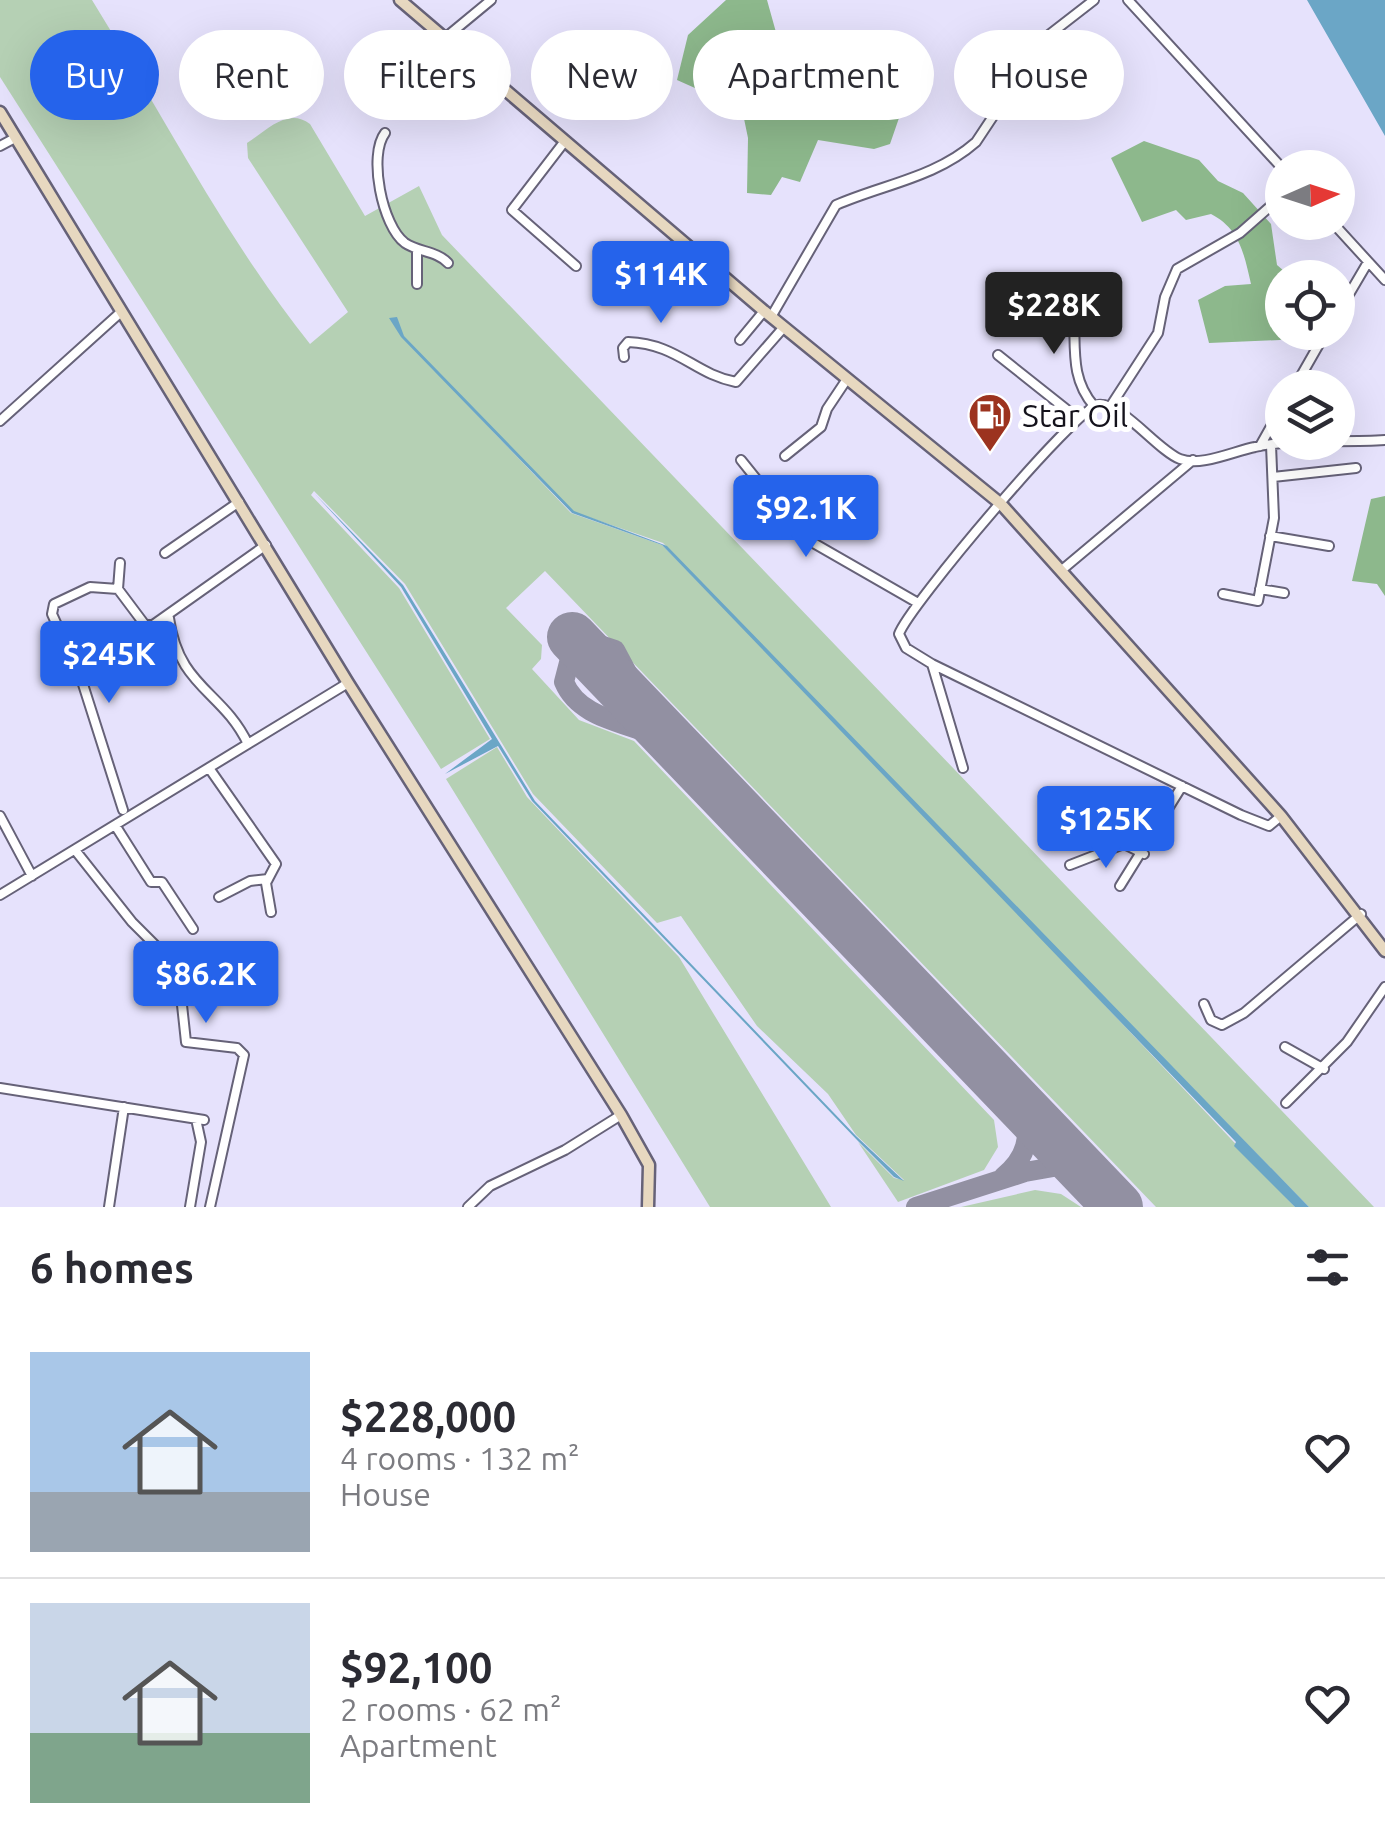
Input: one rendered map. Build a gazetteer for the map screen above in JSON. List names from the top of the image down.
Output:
{
  "places": {
    "fuel station": ["Star Oil"]
  },
  "north": "right",
  "page": {
    "chip": [
      "Buy",
      "Rent",
      "Filters",
      "New",
      "Apartment",
      "House"
    ],
    "price": [
      "$114K",
      "$228K",
      "$92.1K",
      "$245K",
      "$125K",
      "$86.2K"
    ],
    "heading": "6 homes",
    "list": [
      {
        "name": "$228,000",
        "note": "4 rooms · 132 m² · House"
      },
      {
        "name": "$92,100",
        "note": "2 rooms · 62 m² · Apartment"
      }
    ]
  }
}
